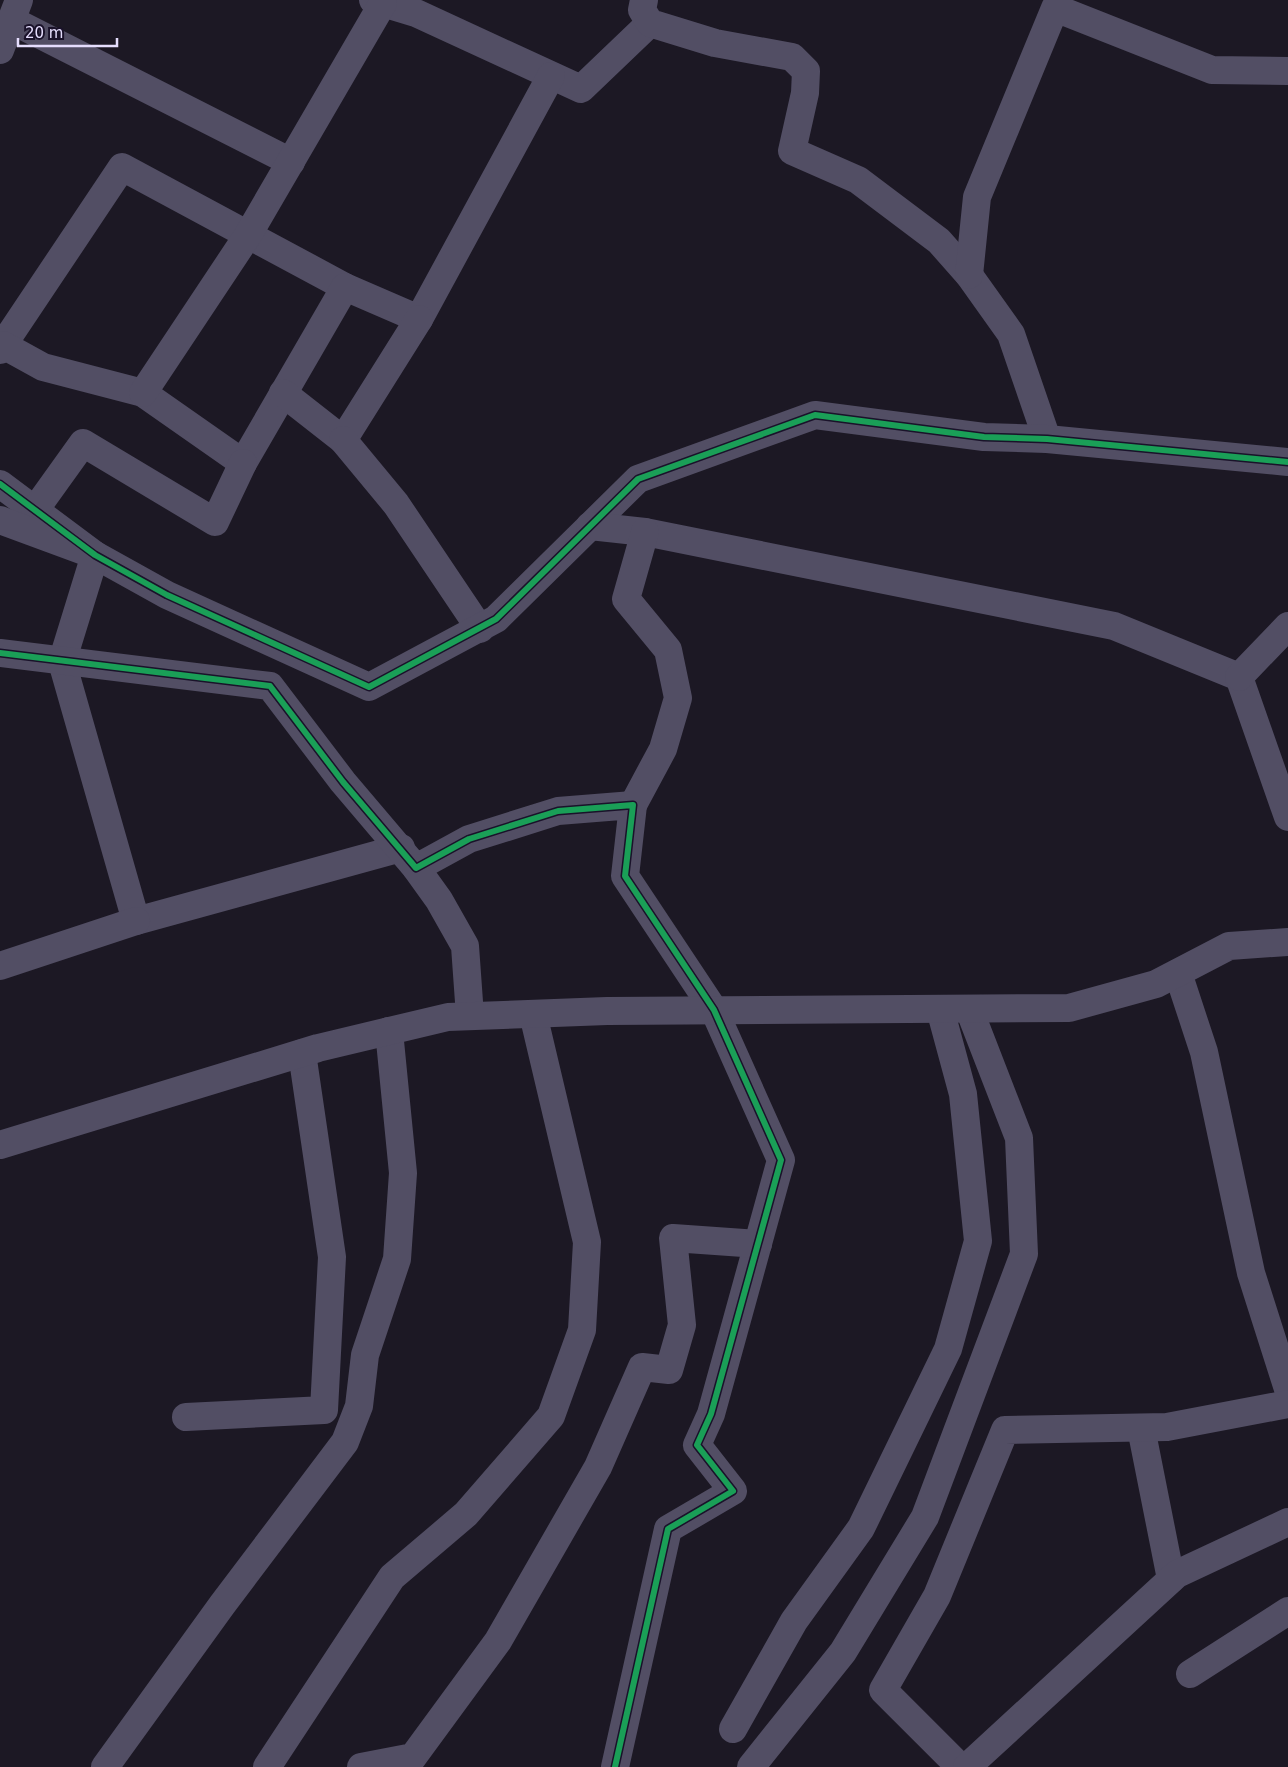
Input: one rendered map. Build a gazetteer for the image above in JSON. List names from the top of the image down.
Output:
{
  "scale_bar": "20 m"
}
